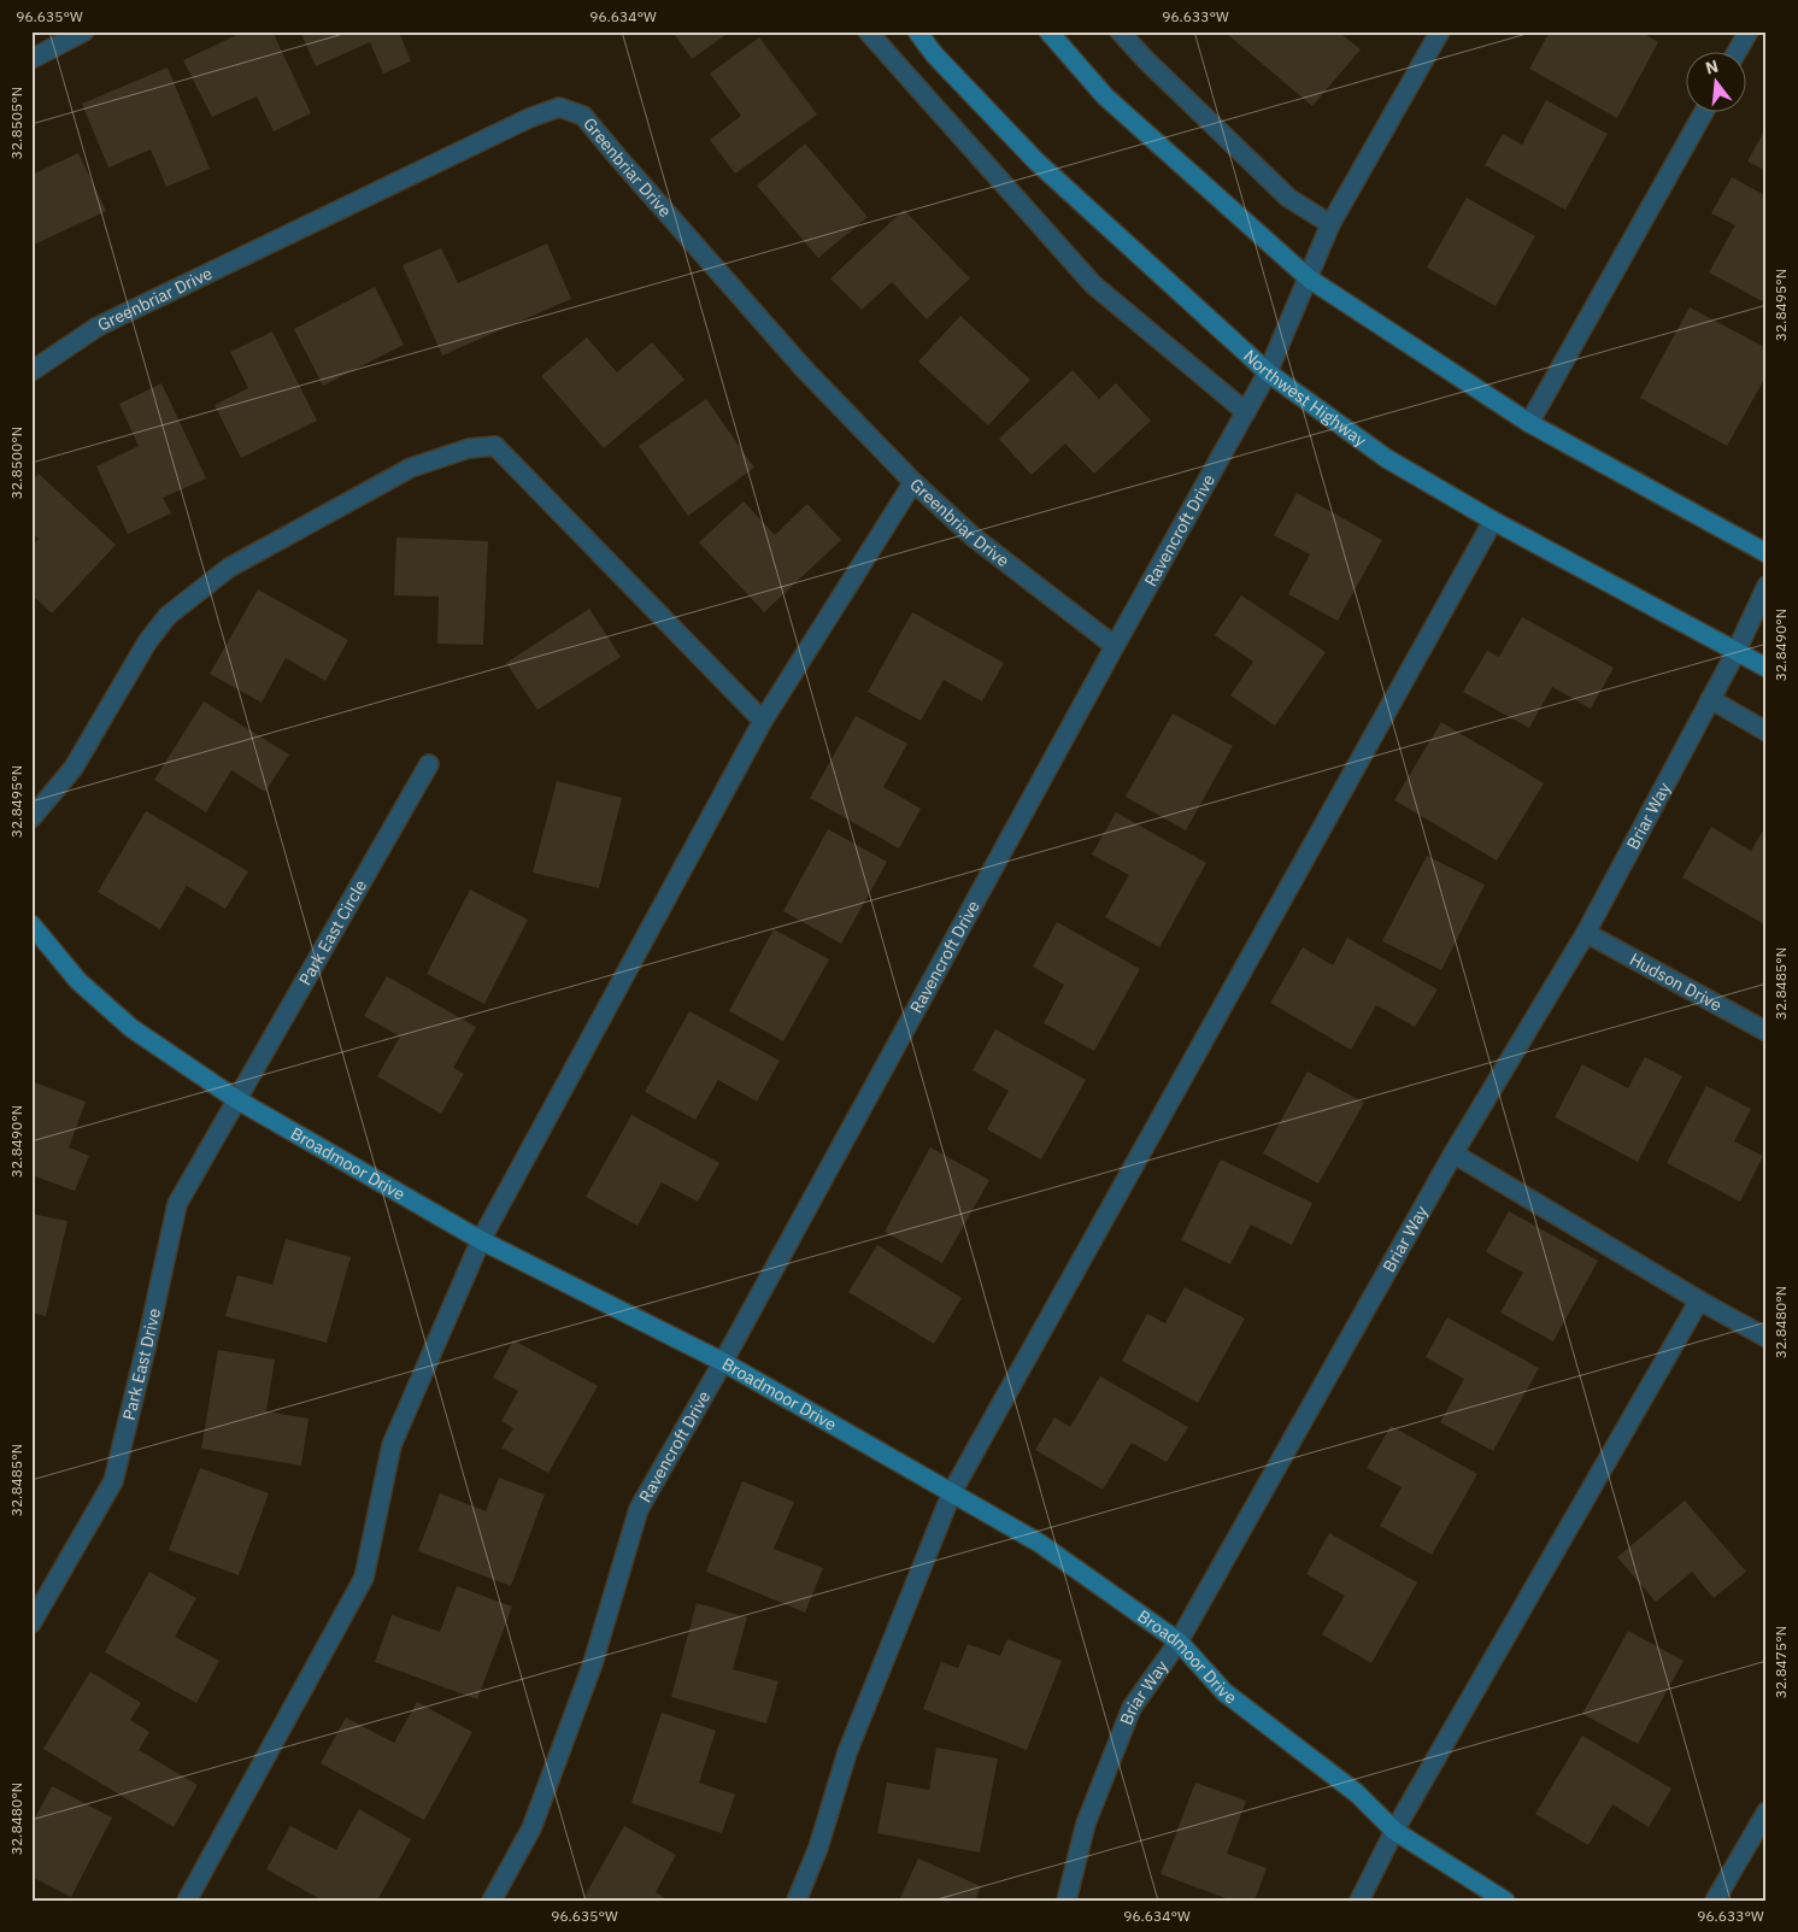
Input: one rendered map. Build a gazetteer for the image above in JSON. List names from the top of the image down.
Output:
{
  "streets": {
    "main road": ["Northwest Highway", "Broadmoor Drive"],
    "street": [
      "Greenbriar Drive",
      "Ravencroft Drive",
      "Briar Way",
      "Park East Circle",
      "Hudson Drive",
      "Park East Drive"
    ]
  },
  "crossings": [
    ["Greenbriar Drive", "Ravencroft Drive"],
    ["Northwest Highway", "Ravencroft Drive"],
    ["Northwest Highway", "Briar Way"],
    ["Ravencroft Drive", "Broadmoor Drive"],
    ["Briar Way", "Hudson Drive"],
    ["Briar Way", "Broadmoor Drive"],
    ["Park East Circle", "Broadmoor Drive"],
    ["Park East Circle", "Park East Drive"],
    ["Broadmoor Drive", "Park East Drive"]
  ],
  "north": "top",
  "coordinates": [
    "96.635°W",
    "96.634°W",
    "96.633°W",
    "32.8505°N",
    "32.8495°N",
    "32.8500°N",
    "32.8490°N",
    "32.8485°N",
    "32.8480°N",
    "32.8475°N"
  ]
}
